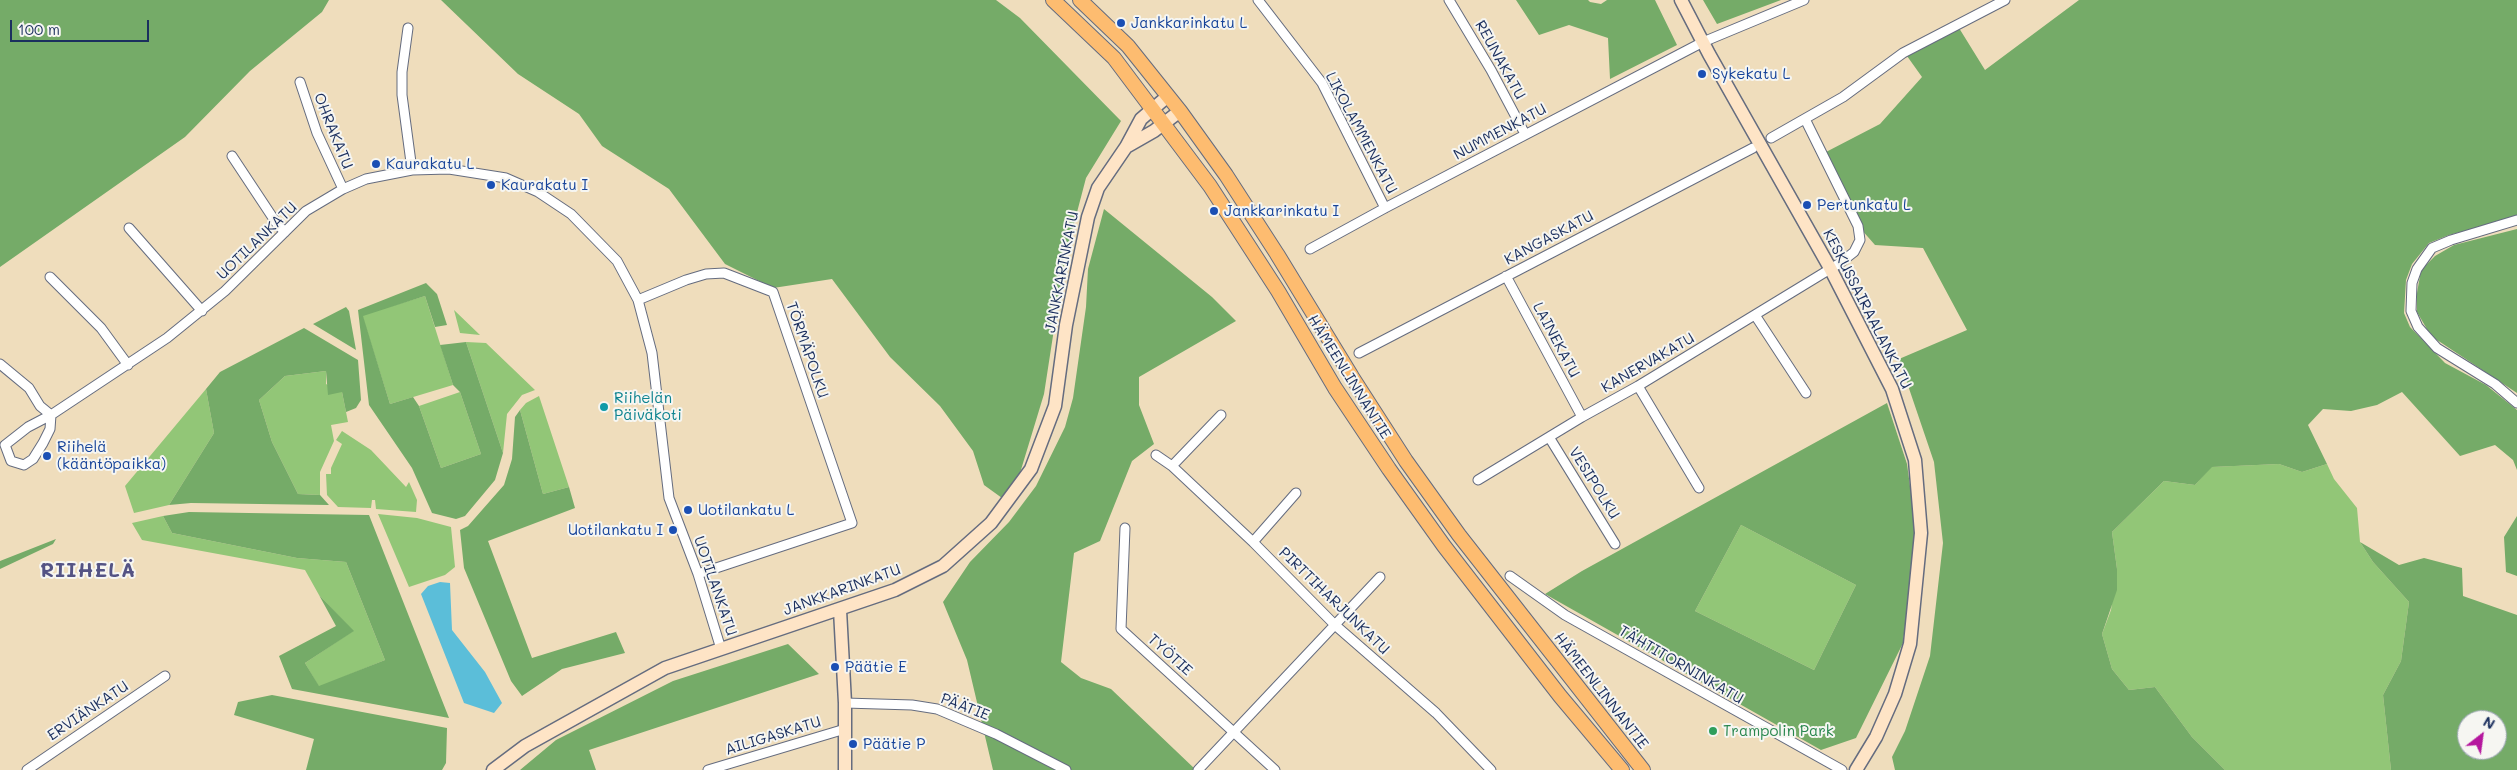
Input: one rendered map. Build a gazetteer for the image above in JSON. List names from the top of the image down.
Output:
{
  "streets": {
    "main road": ["HÄMEENLINNANTIE"],
    "street": [
      "REUNAKATU",
      "OHRAKATU",
      "NUMMENKATU",
      "LIKOLAMMENKATU",
      "KANGASKATU",
      "UOTILANKATU",
      "JANKKARINKATU",
      "KESKUSSAIRAALANKATU",
      "LAINEKATU",
      "TÖRMÄPOLKU",
      "KANERVAKATU",
      "VESIPOLKU",
      "PIRTTIHARJUNKATU",
      "TYÖTIE",
      "TÄHTITORNINKATU",
      "PÄÄTIE",
      "ERVIÄNKATU",
      "AILIGASKATU"
    ]
  },
  "crossings": [
    ["REUNAKATU", "NUMMENKATU"],
    ["OHRAKATU", "UOTILANKATU"],
    ["NUMMENKATU", "LIKOLAMMENKATU"],
    ["NUMMENKATU", "KESKUSSAIRAALANKATU"],
    ["KANGASKATU", "LAINEKATU"],
    ["UOTILANKATU", "JANKKARINKATU"],
    ["UOTILANKATU", "TÖRMÄPOLKU"],
    ["JANKKARINKATU", "HÄMEENLINNANTIE"],
    ["KESKUSSAIRAALANKATU", "KANERVAKATU"],
    ["LAINEKATU", "KANERVAKATU"],
    ["KANERVAKATU", "VESIPOLKU"]
  ],
  "districts": ["RIIHELÄ"],
  "places": [
    "Jankkarinkatu L",
    "Sykekatu L",
    "Kaurakatu L",
    "Kaurakatu I",
    "Pertunkatu L",
    "Jankkarinkatu I",
    "Riihelän Päiväkoti",
    "Riihelä (kääntöpaikka)",
    "Uotilankatu L",
    "Uotilankatu I",
    "Päätie E",
    "Trampolin Park",
    "Päätie P"
  ],
  "scale_bar": "100 m",
  "north": "top right"
}
